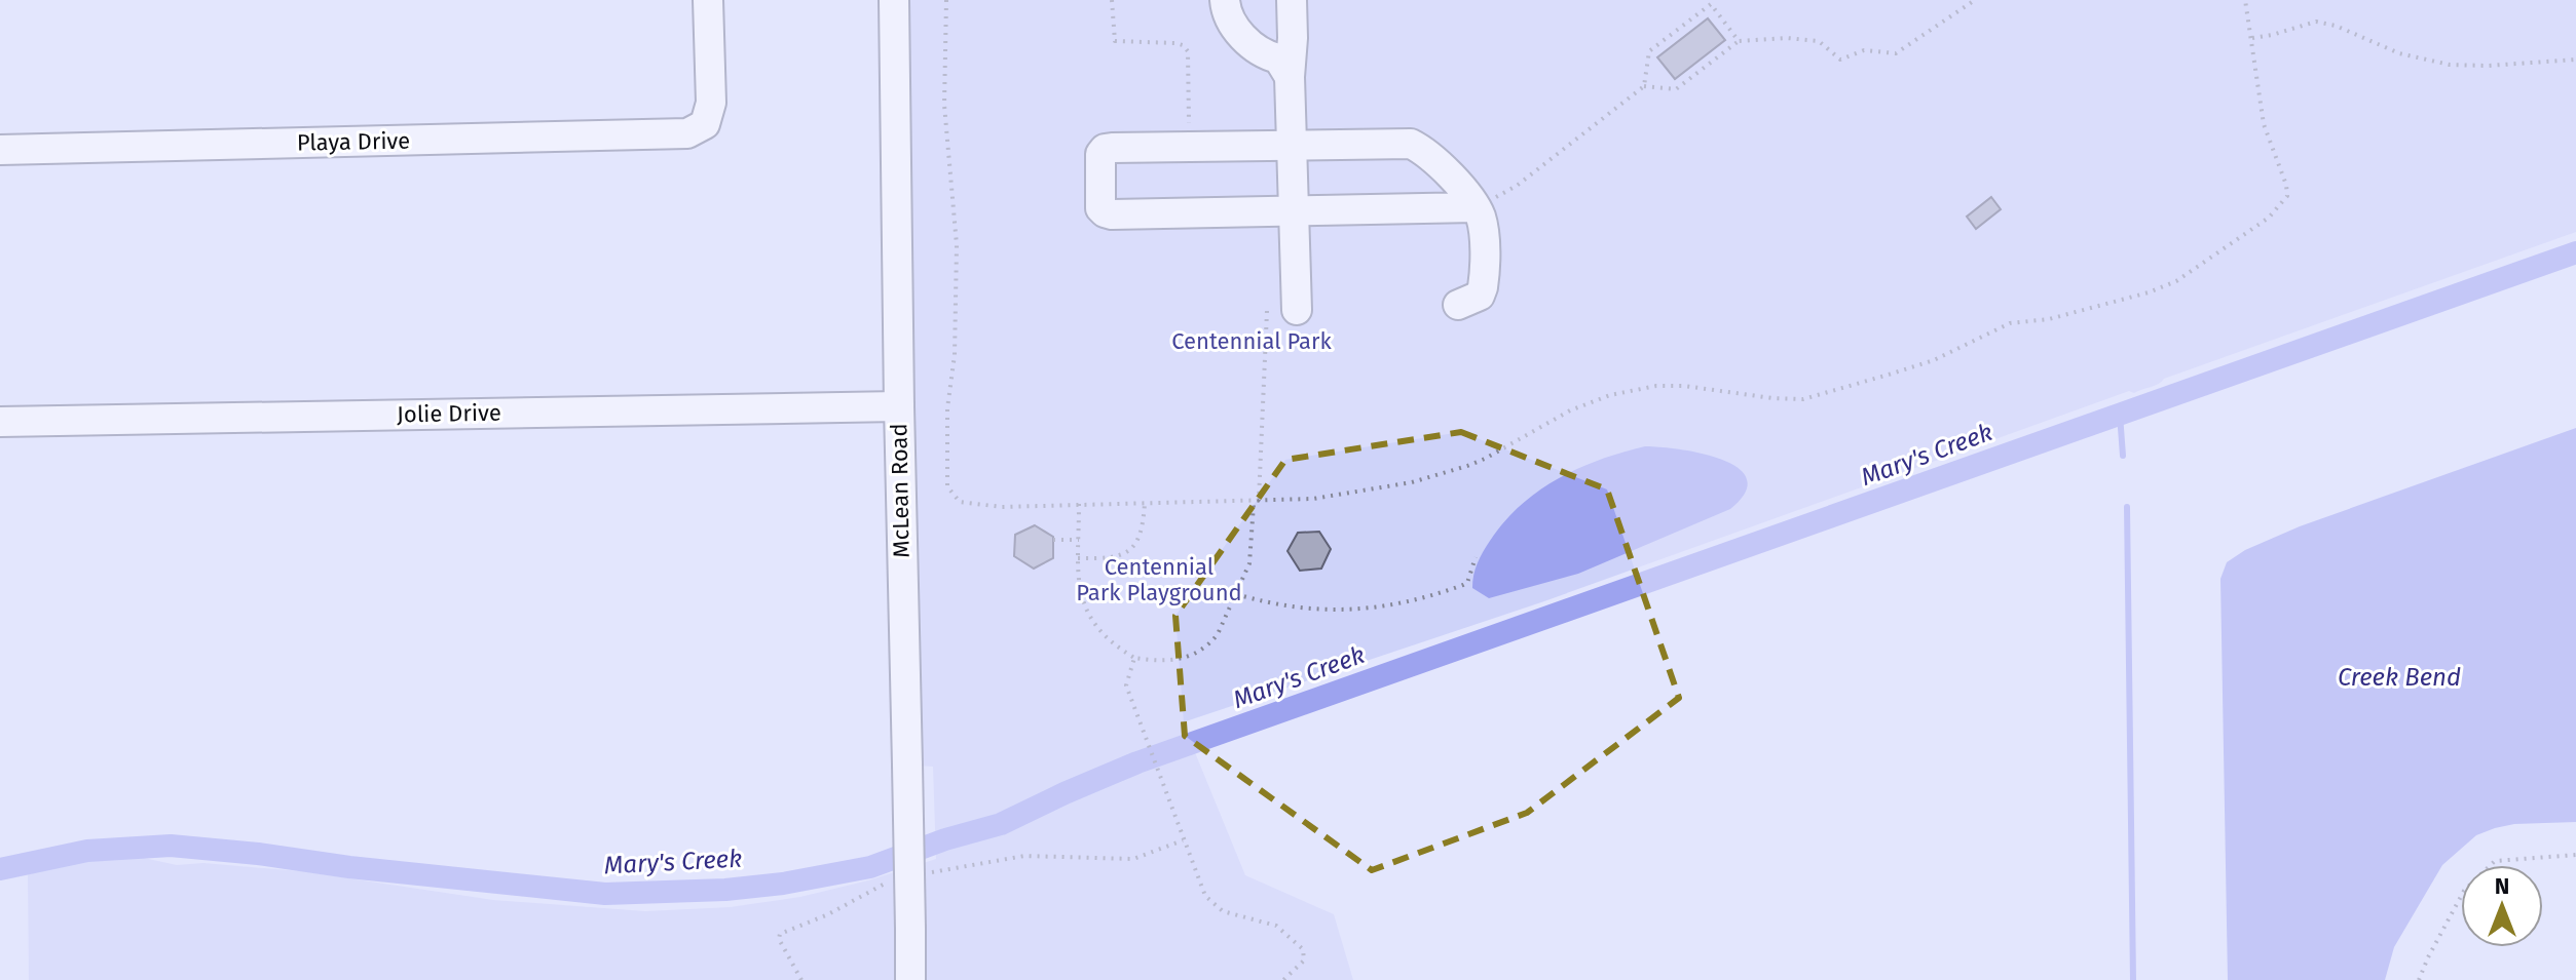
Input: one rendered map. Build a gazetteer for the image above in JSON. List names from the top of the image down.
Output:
{
  "streets": {
    "street": ["Playa Drive", "Jolie Drive", "McLean Road"]
  },
  "crossings": [
    ["Jolie Drive", "McLean Road"]
  ],
  "water": ["Mary's Creek", "Creek Bend"],
  "parks": ["Centennial Park", "Centennial Park Playground"],
  "north": "top"
}
